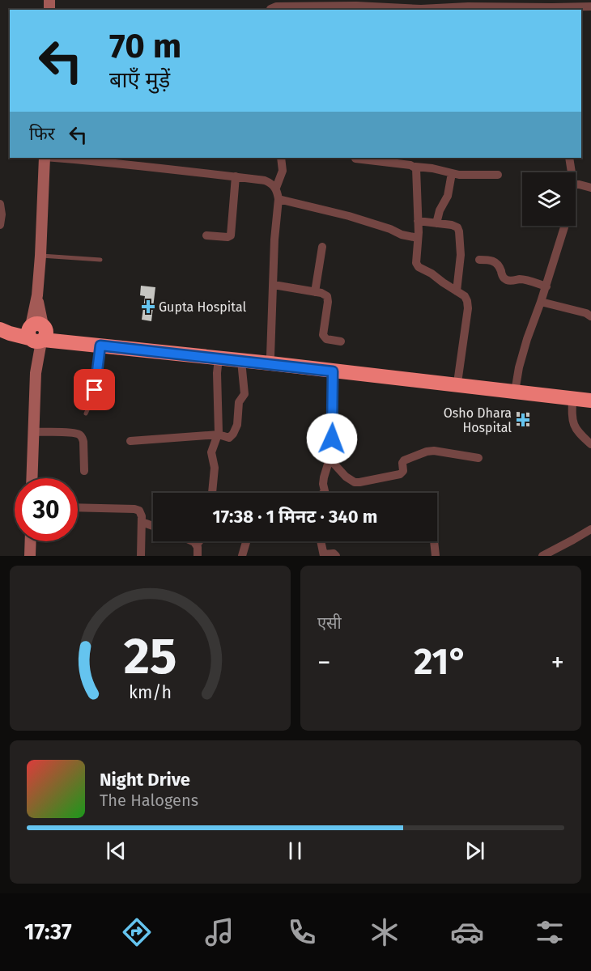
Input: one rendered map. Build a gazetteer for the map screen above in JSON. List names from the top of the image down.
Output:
{
  "places": {
    "health": ["Gupta Hospital", "Osho Dhara Hospital"]
  },
  "page": {
    "turn": ["70 m", "बाएँ मुड़ें"],
    "then": "फिर",
    "limit": "30",
    "trip": "17:38 · 1 मिनट · 340 m",
    "tile": "एसी",
    "heat": ["−", "21°", "+"],
    "song": ["Night Drive", "The Halogens"],
    "tabs": "17:37",
    "gauge": ["25", "km/h"]
  }
}
